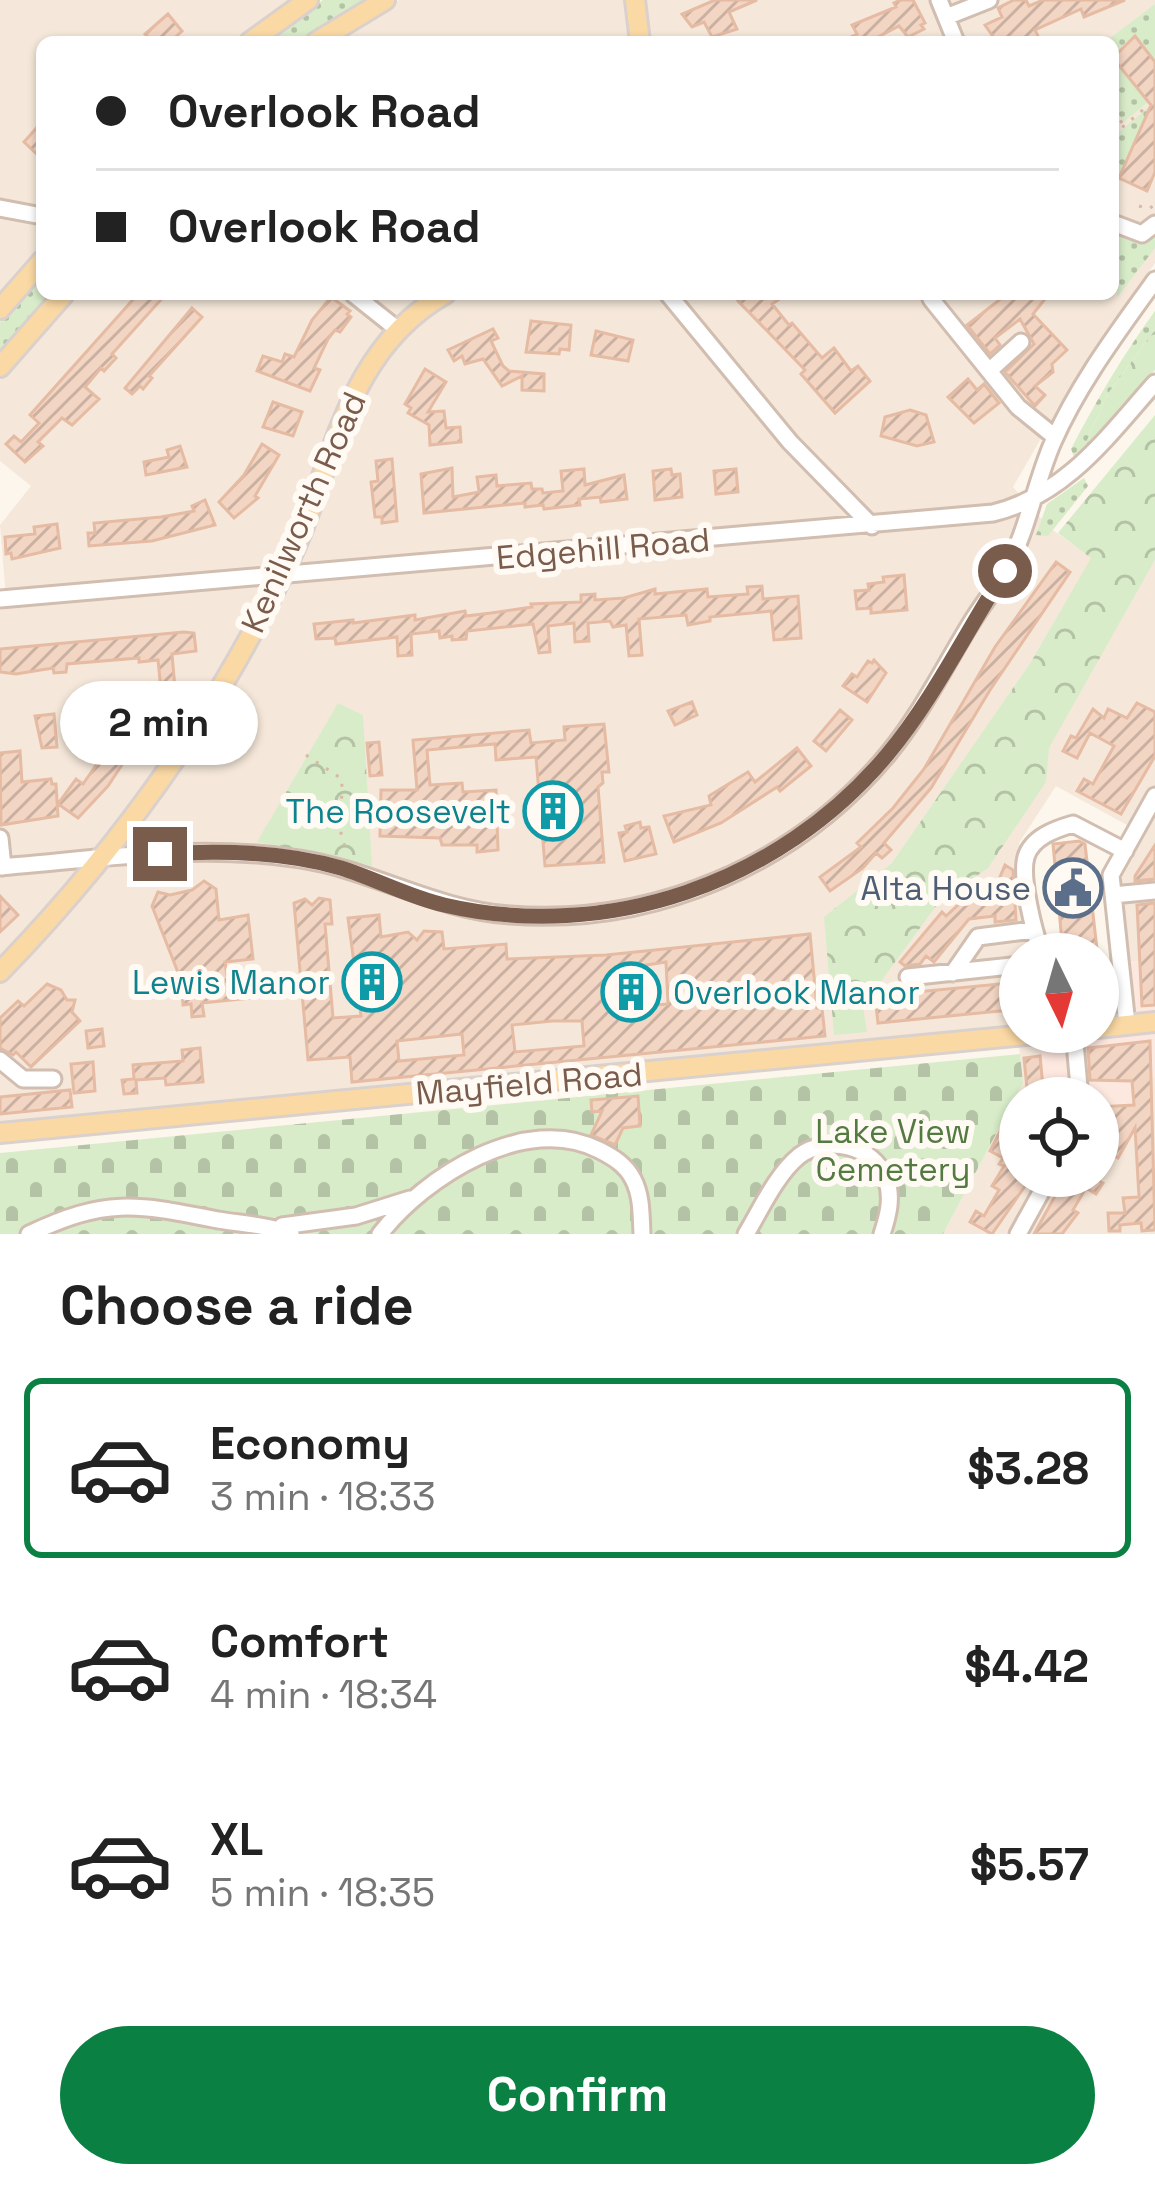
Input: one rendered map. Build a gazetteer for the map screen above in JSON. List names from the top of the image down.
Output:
{
  "streets": {
    "main road": ["Kenilworth Road", "Mayfield Road"],
    "street": ["Edgehill Road"]
  },
  "crossings": [
    ["Kenilworth Road", "Edgehill Road"]
  ],
  "parks": ["Lake View Cemetery"],
  "places": {
    "building": ["The Roosevelt", "Lewis Manor", "Overlook Manor"],
    "public building": ["Alta House"]
  },
  "north": "bottom",
  "page": {
    "banner": ["Overlook Road", "Overlook Road"],
    "bubble": "2 min",
    "heading": "Choose a ride",
    "list": [
      {
        "name": "Economy",
        "note": "3 min · 18:33",
        "value": "$3.28"
      },
      {
        "name": "Comfort",
        "note": "4 min · 18:34",
        "value": "$4.42"
      },
      {
        "name": "XL",
        "note": "5 min · 18:35",
        "value": "$5.57"
      }
    ],
    "buttons": "Confirm"
  }
}
